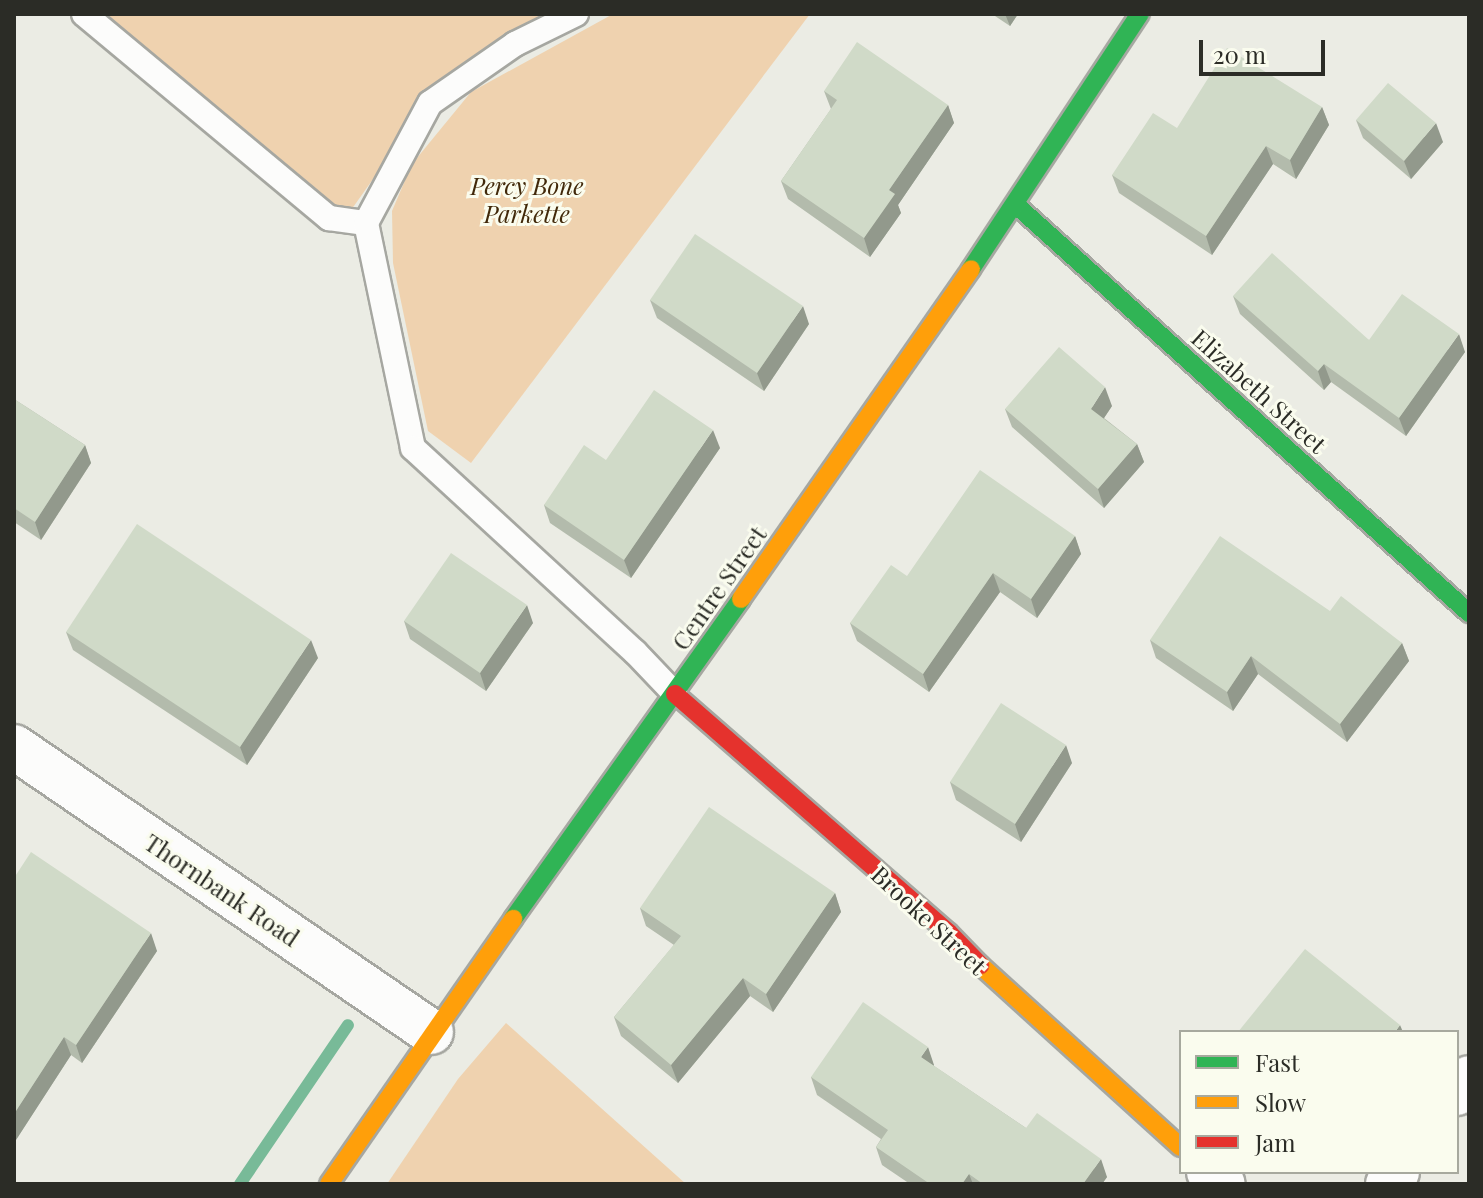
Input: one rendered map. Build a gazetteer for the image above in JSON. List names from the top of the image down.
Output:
{
  "streets": {
    "main road": ["Elizabeth Street", "Centre Street", "Brooke Street"],
    "street": ["Thornbank Road"]
  },
  "crossings": [
    ["Elizabeth Street", "Centre Street"],
    ["Centre Street", "Thornbank Road"],
    ["Centre Street", "Brooke Street"]
  ],
  "parks": ["Percy Bone Parkette"],
  "legend": ["Fast", "Slow", "Jam"],
  "scale_bar": "20 m"
}
